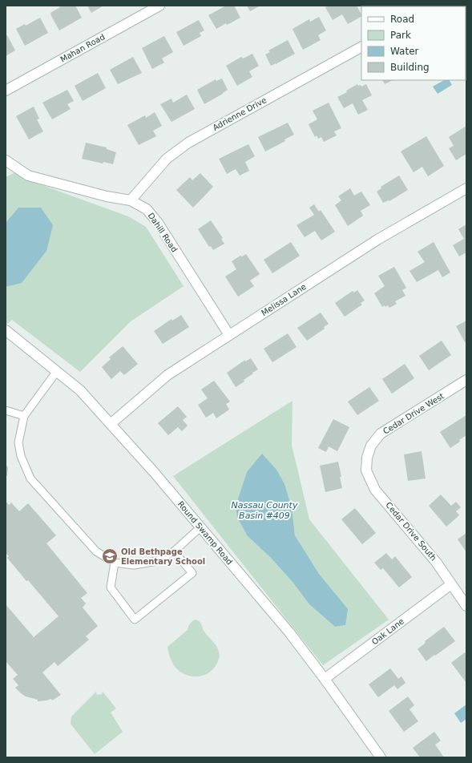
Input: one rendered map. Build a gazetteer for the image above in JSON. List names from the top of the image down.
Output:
{
  "streets": {
    "street": [
      "Mahan Road",
      "Adrienne Drive",
      "Dahill Road",
      "Melissa Lane",
      "Cedar Drive West",
      "Cedar Drive South",
      "Round Swamp Road",
      "Oak Lane"
    ]
  },
  "crossings": [
    ["Adrienne Drive", "Dahill Road"],
    ["Dahill Road", "Melissa Lane"],
    ["Melissa Lane", "Round Swamp Road"],
    ["Cedar Drive West", "Cedar Drive South"],
    ["Cedar Drive South", "Oak Lane"],
    ["Round Swamp Road", "Oak Lane"]
  ],
  "water": ["Nassau County Basin #409"],
  "places": {
    "school or university": ["Old Bethpage Elementary School"]
  },
  "legend": [
    "Road",
    "Park",
    "Water",
    "Building"
  ]
}
